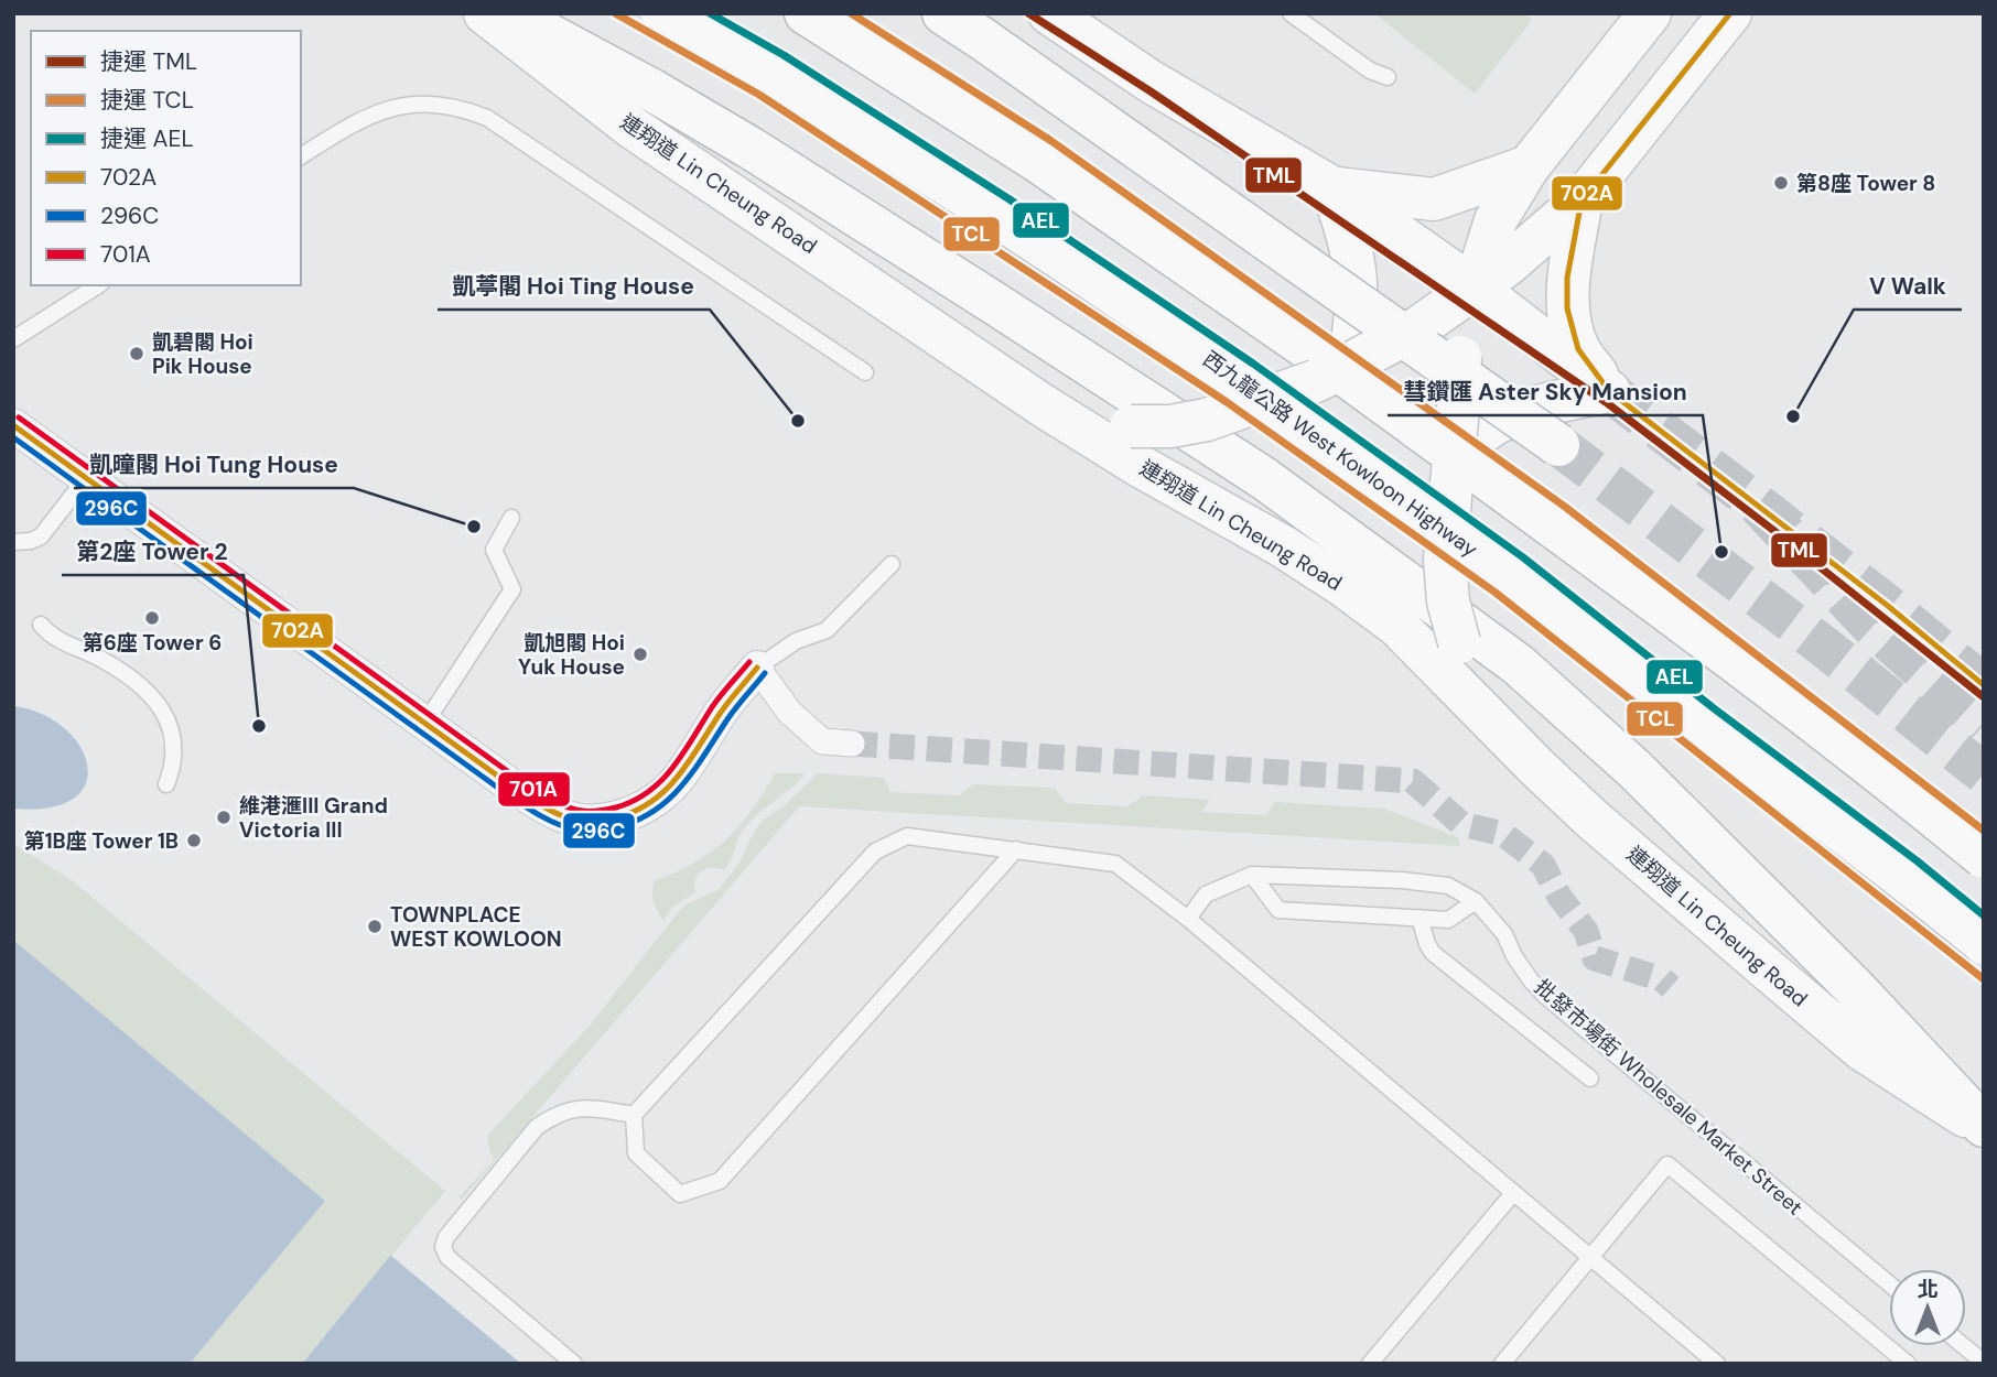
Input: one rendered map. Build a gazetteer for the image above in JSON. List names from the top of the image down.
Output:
{
  "streets": {
    "main road": ["連翔道 Lin Cheung Road", "西九龍公路 West Kowloon Highway"],
    "lane": ["批發市場街 Wholesale Market Street"]
  },
  "places": [
    "第8座 Tower 8",
    "凱碧閣 Hoi Pik House",
    "V Walk",
    "凱葶閣 Hoi Ting House",
    "凱曈閣 Hoi Tung House",
    "彗鑽匯 Aster Sky Mansion",
    "第6座 Tower 6",
    "凱旭閣 Hoi Yuk House",
    "第2座 Tower 2",
    "維港滙III Grand Victoria III",
    "第1B座 Tower 1B",
    "TOWNPLACE WEST KOWLOON"
  ],
  "lines": [
    "metro line TML",
    "metro line TCL",
    "metro line AEL",
    "transit line 702A",
    "transit line 701A",
    "transit line 296C"
  ],
  "legend": [
    "捷運 TML",
    "捷運 TCL",
    "捷運 AEL",
    "702A",
    "296C",
    "701A"
  ],
  "north": "top"
}
